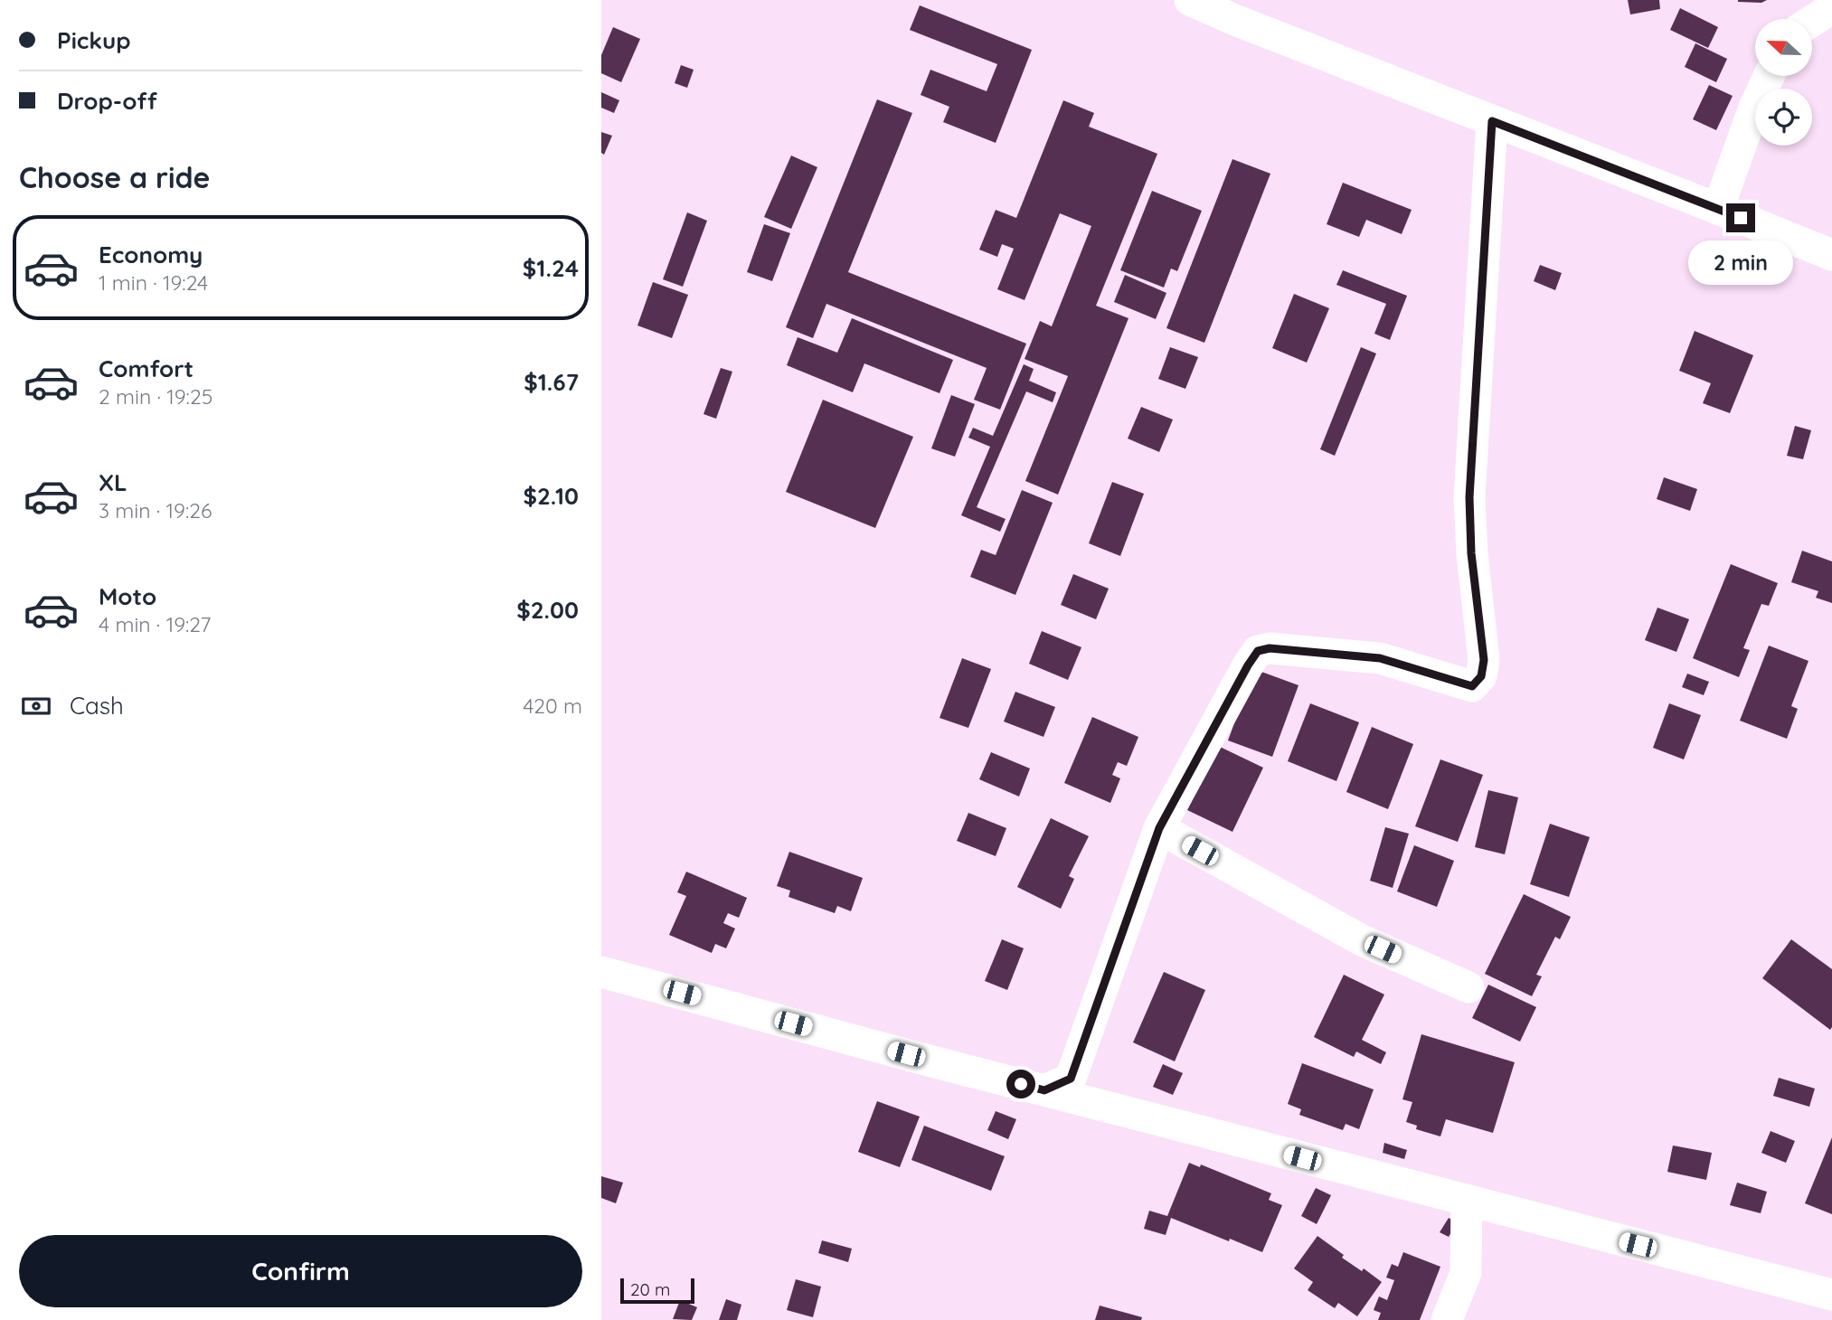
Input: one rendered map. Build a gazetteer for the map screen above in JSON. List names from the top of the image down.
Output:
{
  "scale_bar": "20 m",
  "north": "left",
  "page": {
    "banner": ["Pickup", "Drop-off"],
    "heading": "Choose a ride",
    "list": [
      {
        "name": "Economy",
        "note": "1 min · 19:24",
        "value": "$1.24"
      },
      {
        "name": "Comfort",
        "note": "2 min · 19:25",
        "value": "$1.67"
      },
      {
        "name": "XL",
        "note": "3 min · 19:26",
        "value": "$2.10"
      },
      {
        "name": "Moto",
        "note": "4 min · 19:27",
        "value": "$2.00"
      }
    ],
    "bubble": "2 min",
    "pay": ["Cash", "420 m"],
    "buttons": "Confirm",
    "scale": "20 m"
  }
}
